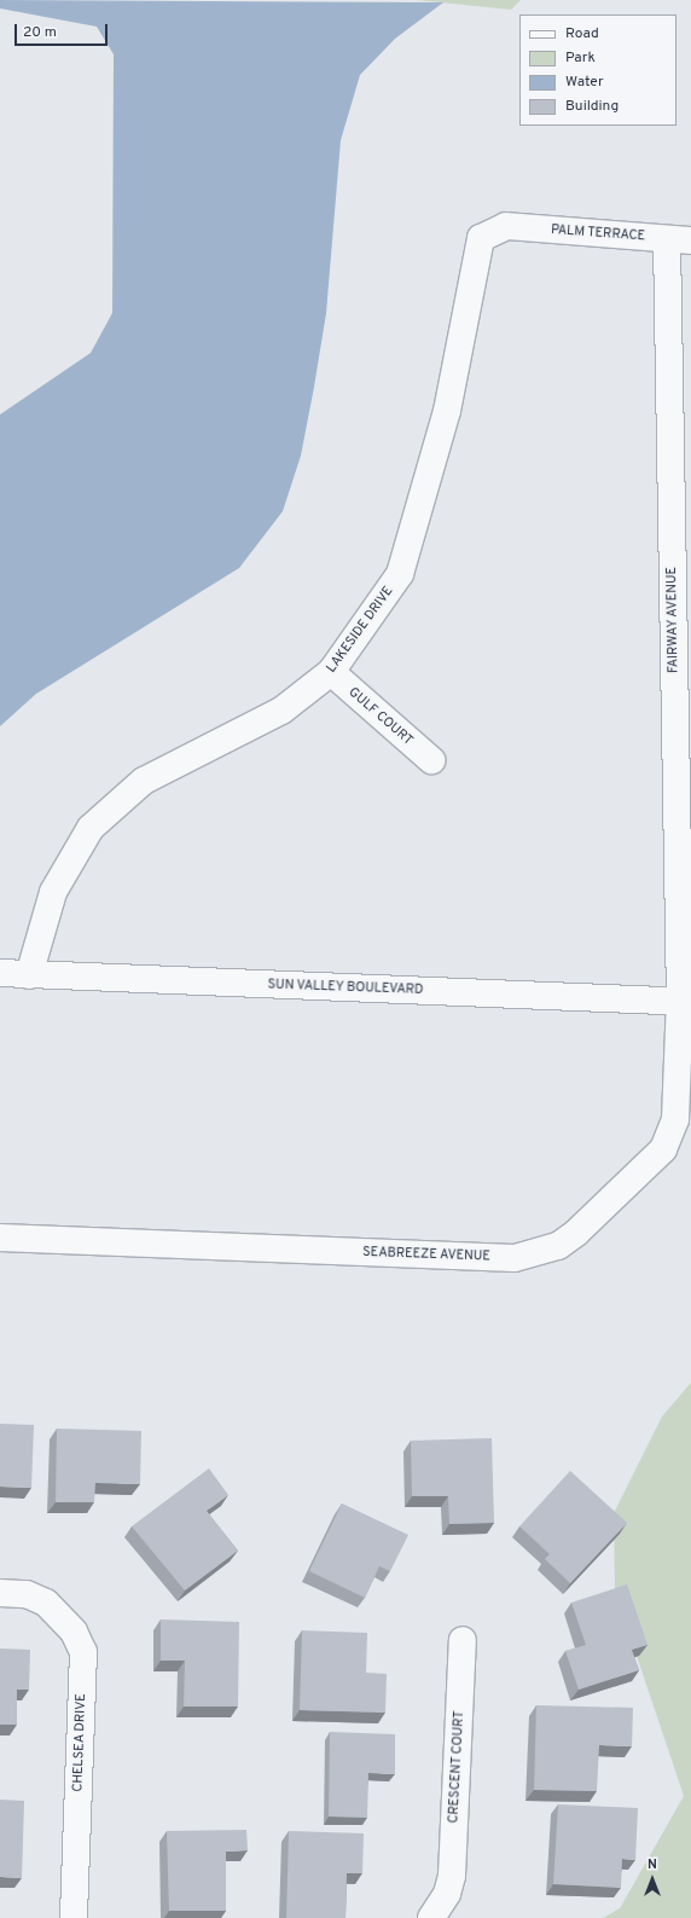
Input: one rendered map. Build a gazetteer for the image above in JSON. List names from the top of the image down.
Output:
{
  "streets": {
    "street": [
      "PALM TERRACE",
      "FAIRWAY AVENUE",
      "LAKESIDE DRIVE",
      "GULF COURT",
      "SUN VALLEY BOULEVARD",
      "SEABREEZE AVENUE",
      "CHELSEA DRIVE",
      "CRESCENT COURT"
    ]
  },
  "crossings": [
    ["PALM TERRACE", "FAIRWAY AVENUE"],
    ["PALM TERRACE", "LAKESIDE DRIVE"],
    ["FAIRWAY AVENUE", "SUN VALLEY BOULEVARD"],
    ["FAIRWAY AVENUE", "SEABREEZE AVENUE"],
    ["LAKESIDE DRIVE", "GULF COURT"],
    ["LAKESIDE DRIVE", "SUN VALLEY BOULEVARD"],
    ["SUN VALLEY BOULEVARD", "SEABREEZE AVENUE"]
  ],
  "legend": [
    "Road",
    "Park",
    "Water",
    "Building"
  ],
  "scale_bar": "20 m",
  "north": "top"
}
